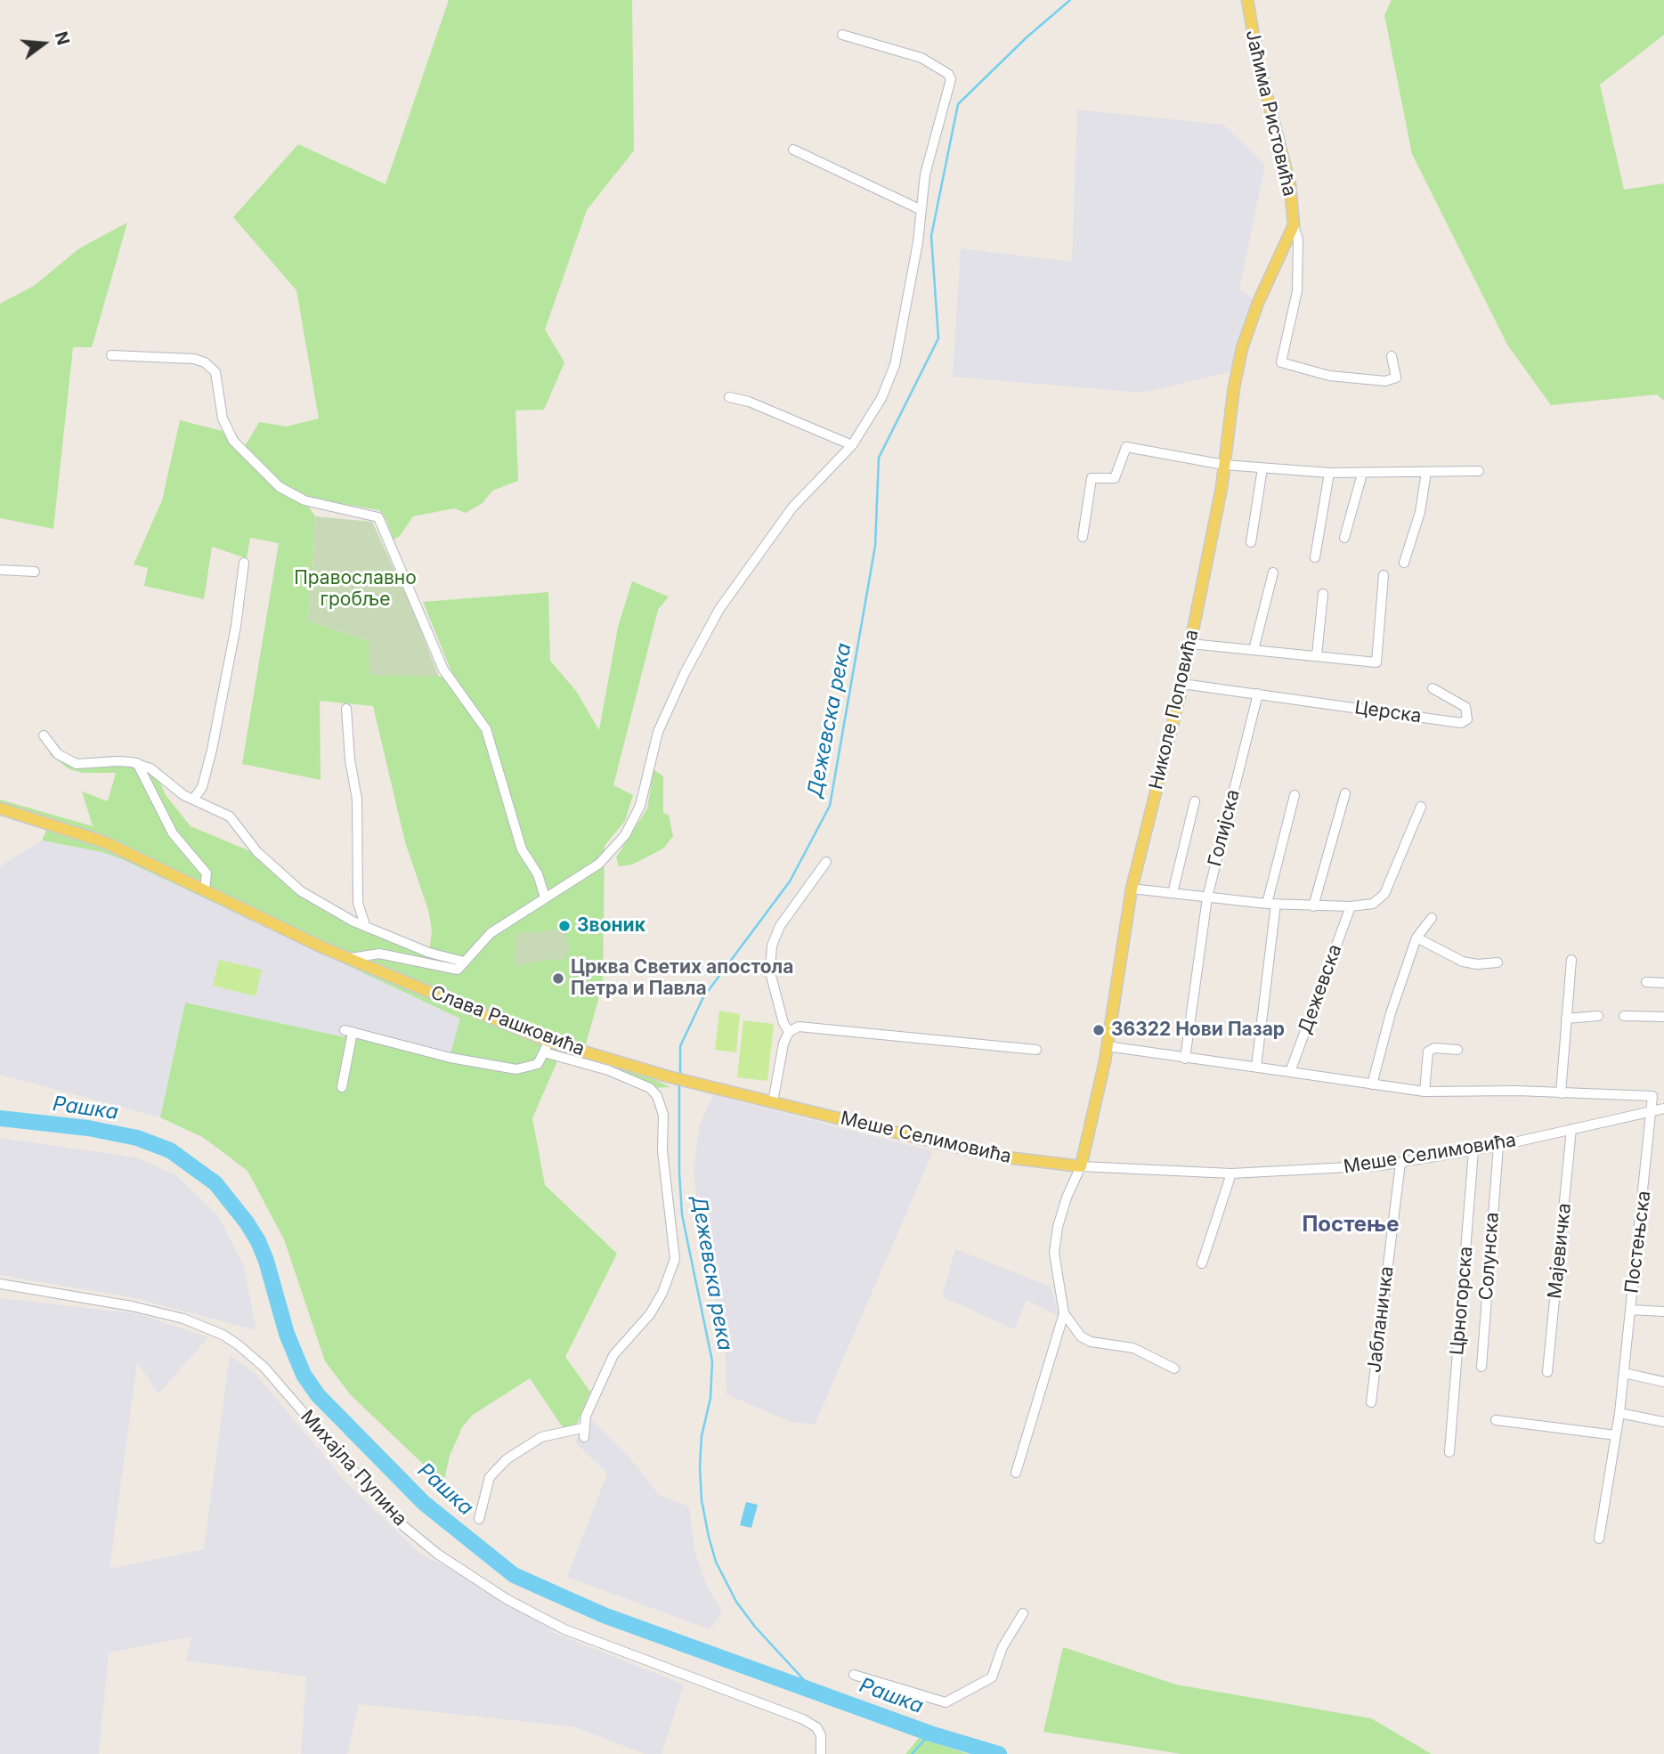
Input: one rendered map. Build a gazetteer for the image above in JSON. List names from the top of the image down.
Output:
{
  "streets": {
    "main road": [
      "Јаћима Ристовића",
      "Николе Поповића",
      "Слава Рашковића",
      "Меше Селимовића"
    ],
    "street": [
      "Церска",
      "Голијска",
      "Дежевска",
      "Постењска",
      "Мајевичка",
      "Солунска",
      "Црногорска",
      "Јабланичка",
      "Михајла Пупина"
    ]
  },
  "crossings": [
    ["Јаћима Ристовића", "Николе Поповића"],
    ["Николе Поповића", "Церска"],
    ["Николе Поповића", "Меше Селимовића"],
    ["Церска", "Голијска"],
    ["Слава Рашковића", "Меше Селимовића"],
    ["Меше Селимовића", "Постењска"],
    ["Меше Селимовића", "Мајевичка"],
    ["Меше Селимовића", "Солунска"],
    ["Меше Селимовића", "Црногорска"],
    ["Меше Селимовића", "Јабланичка"]
  ],
  "districts": ["Постење"],
  "water": ["Дежевска река", "Рашка"],
  "parks": ["Православно гробље"],
  "places": ["Звоник", "Црква Светих апостола Петра и Павла", "36322 Нови Пазар"],
  "north": "right"
}
